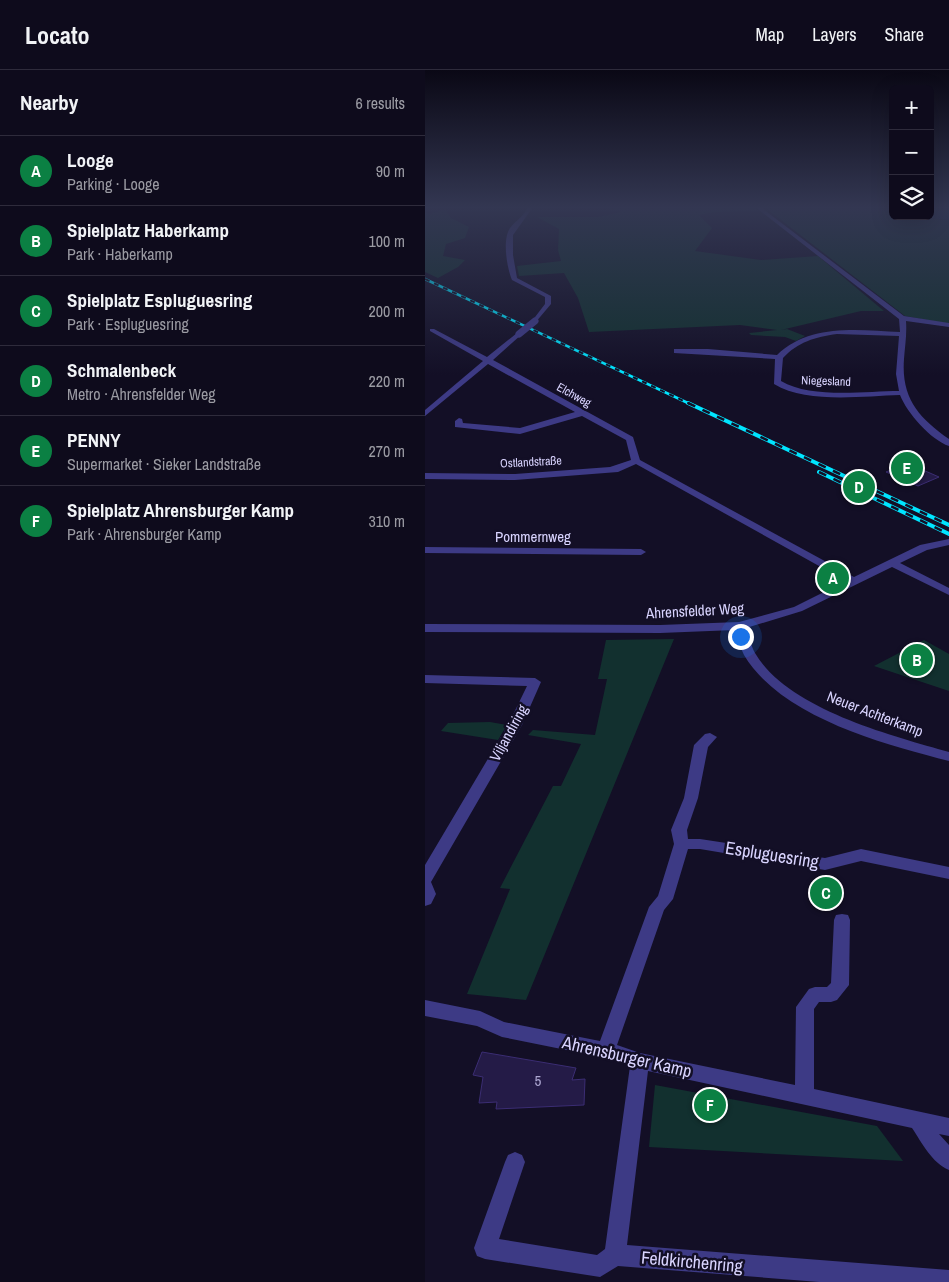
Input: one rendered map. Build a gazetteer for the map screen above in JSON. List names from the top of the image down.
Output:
{
  "streets": {
    "street": [
      "Niegesland",
      "Elchweg",
      "Ostlandstraße",
      "Pommernweg",
      "Ahrensfelder Weg",
      "Neuer Achterkamp",
      "Viljandiring",
      "Espluguesring",
      "Ahrensburger Kamp",
      "Feldkirchenring"
    ]
  },
  "crossings": [
    ["Elchweg", "Ostlandstraße"],
    ["Ahrensfelder Weg", "Neuer Achterkamp"]
  ],
  "house_numbers": ["5"],
  "page": {
    "header": "Locato",
    "nav": ["Map", "Layers", "Share"],
    "heading": ["Nearby", "6 results"],
    "map_buttons": ["+", "−"],
    "list": [
      {
        "mark": "A",
        "name": "Looge",
        "note": "Parking · Looge",
        "value": "90 m"
      },
      {
        "mark": "B",
        "name": "Spielplatz Haberkamp",
        "note": "Park · Haberkamp",
        "value": "100 m"
      },
      {
        "mark": "C",
        "name": "Spielplatz Espluguesring",
        "note": "Park · Espluguesring",
        "value": "200 m"
      },
      {
        "mark": "D",
        "name": "Schmalenbeck",
        "note": "Metro · Ahrensfelder Weg",
        "value": "220 m"
      },
      {
        "mark": "E",
        "name": "PENNY",
        "note": "Supermarket · Sieker Landstraße",
        "value": "270 m"
      },
      {
        "mark": "F",
        "name": "Spielplatz Ahrensburger Kamp",
        "note": "Park · Ahrensburger Kamp",
        "value": "310 m"
      }
    ],
    "pins": [
      "E",
      "D",
      "A",
      "B",
      "C",
      "F"
    ]
  }
}
